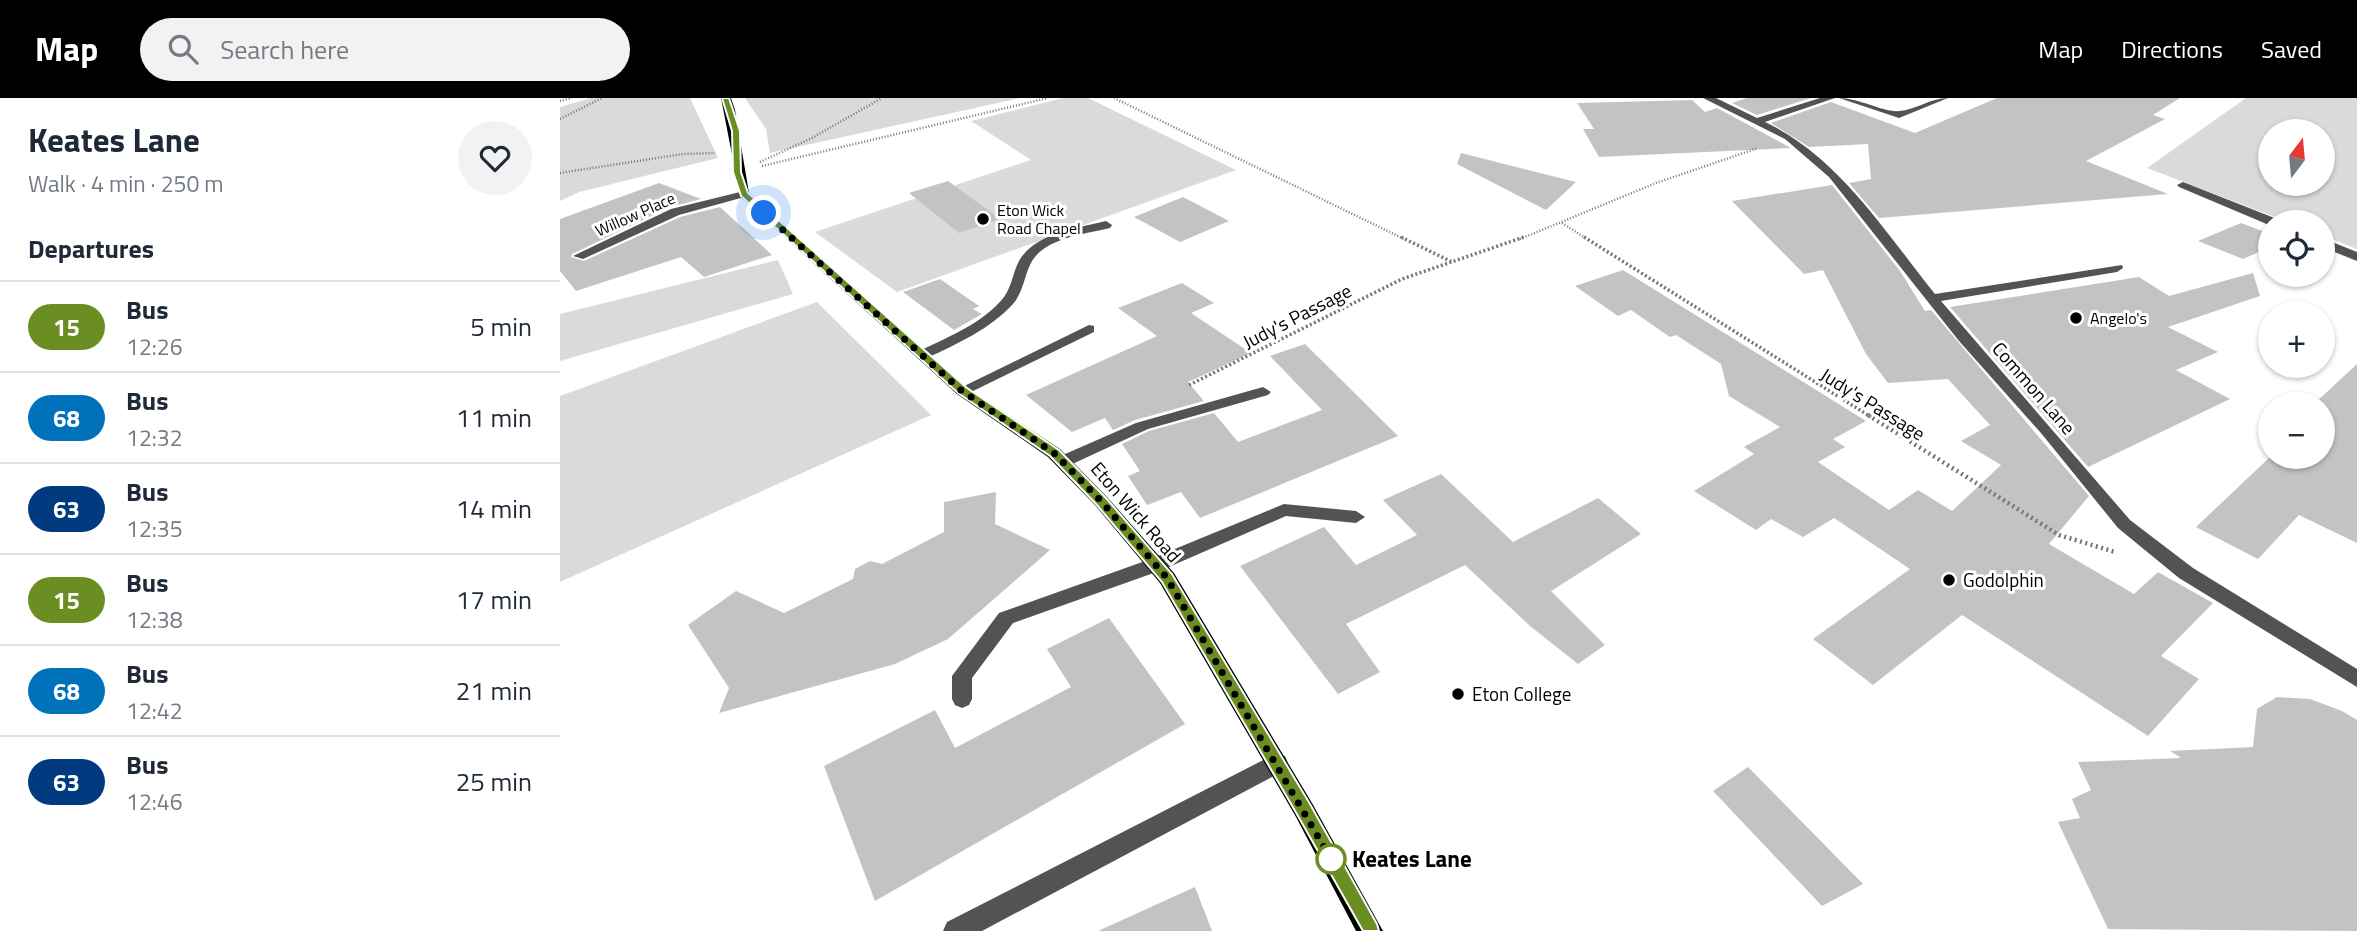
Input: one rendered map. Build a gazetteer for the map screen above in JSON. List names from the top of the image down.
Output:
{
  "streets": {
    "main road": ["Eton Wick Road"],
    "street": ["Willow Place", "Common Lane"],
    "path": ["Judy's Passage"]
  },
  "crossings": [
    ["Willow Place", "Eton Wick Road"],
    ["Judy's Passage", "Common Lane"]
  ],
  "places": [
    "Eton Wick Road Chapel",
    "Angelo's",
    "Godolphin",
    "Eton College",
    "Keates Lane"
  ],
  "lines": ["bus line 15"],
  "north": "top",
  "page": {
    "header": "Map",
    "search": "Search here",
    "nav": ["Map", "Directions", "Saved"],
    "heading": [
      ["Keates Lane", "Walk · 4 min · 250 m"],
      "Departures"
    ],
    "map_buttons": ["+", "−"],
    "list": [
      {
        "mark": "15",
        "name": "Bus",
        "note": "12:26",
        "value": "5 min"
      },
      {
        "mark": "68",
        "name": "Bus",
        "note": "12:32",
        "value": "11 min"
      },
      {
        "mark": "63",
        "name": "Bus",
        "note": "12:35",
        "value": "14 min"
      },
      {
        "mark": "15",
        "name": "Bus",
        "note": "12:38",
        "value": "17 min"
      },
      {
        "mark": "68",
        "name": "Bus",
        "note": "12:42",
        "value": "21 min"
      },
      {
        "mark": "63",
        "name": "Bus",
        "note": "12:46",
        "value": "25 min"
      }
    ]
  }
}
